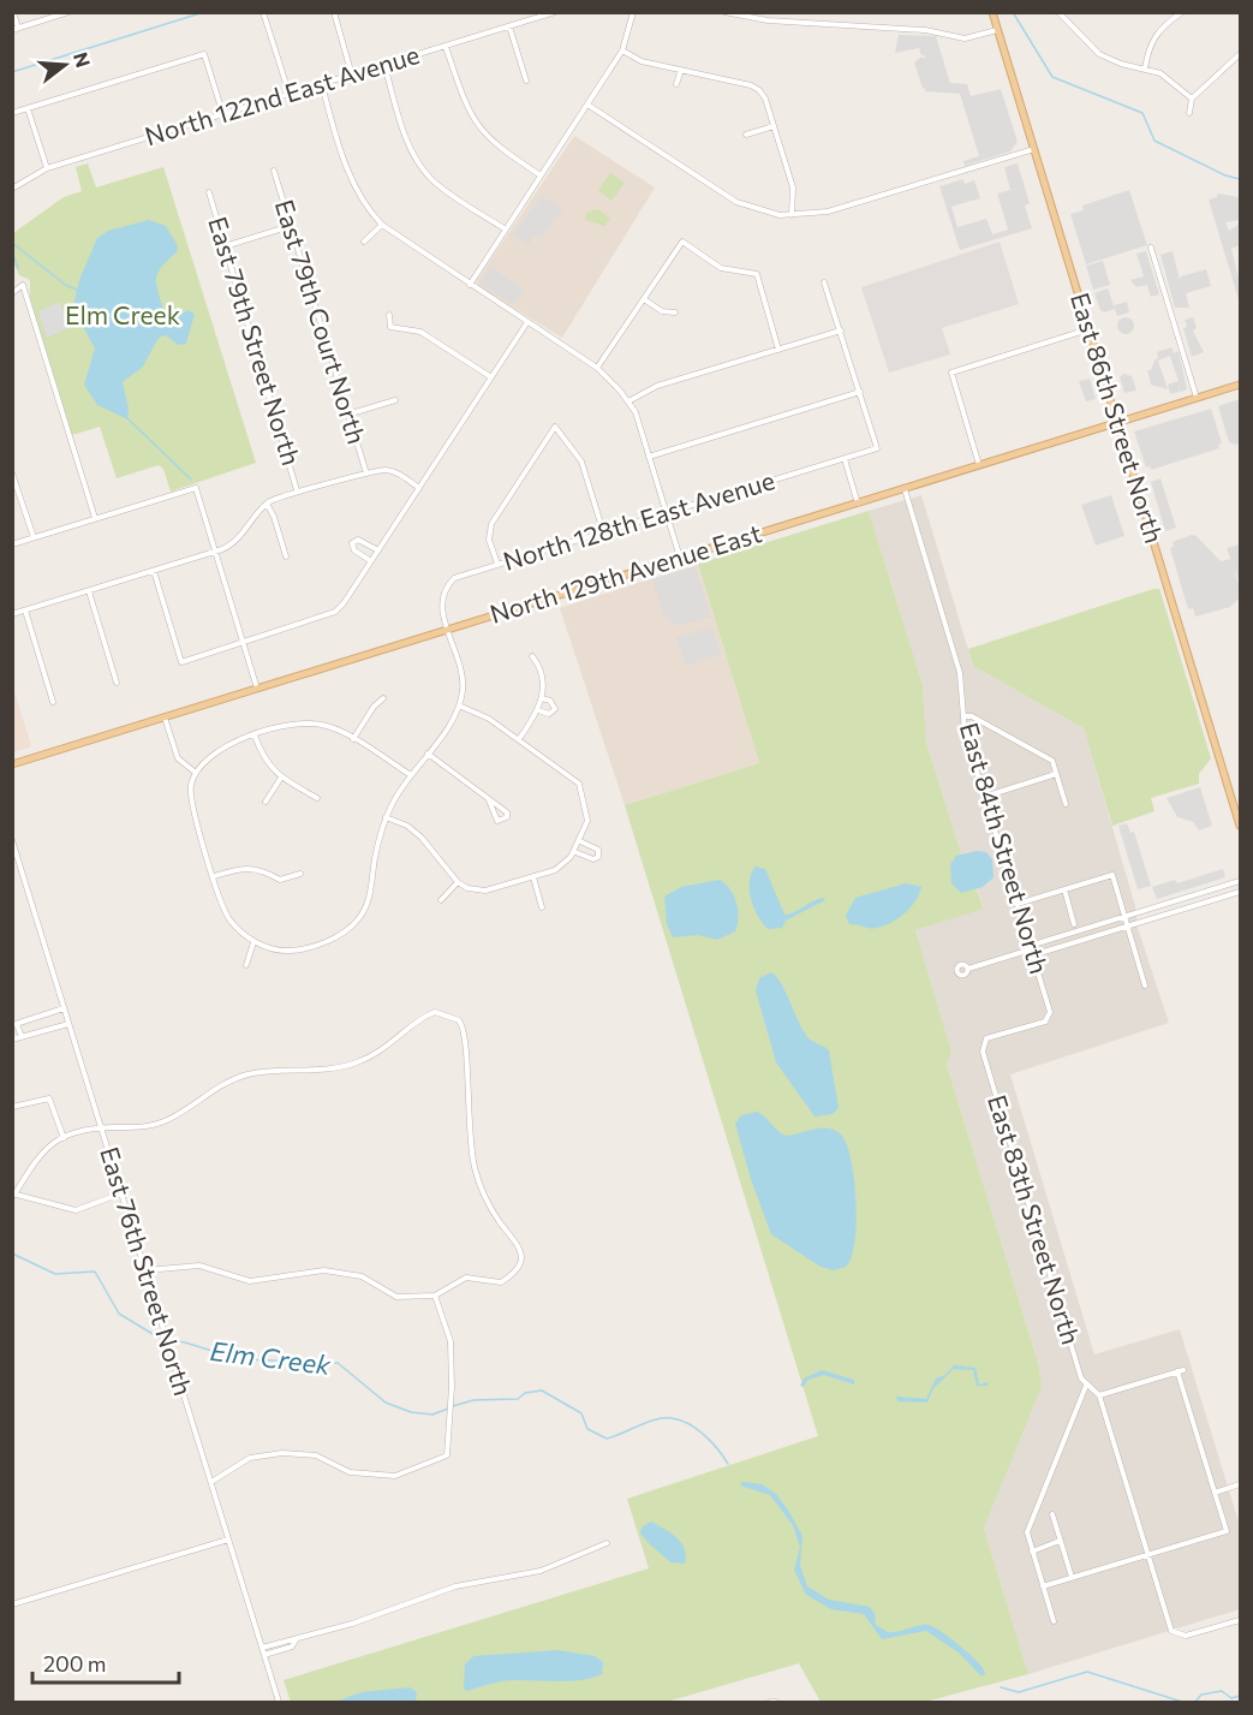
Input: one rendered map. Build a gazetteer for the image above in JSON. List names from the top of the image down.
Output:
{
  "streets": {
    "main road": ["East 86th Street North", "North 129th Avenue East"],
    "street": [
      "North 122nd East Avenue",
      "East 79th Court North",
      "East 79th Street North",
      "North 128th East Avenue",
      "East 84th Street North",
      "East 83th Street North",
      "East 76th Street North"
    ]
  },
  "crossings": [
    ["East 86th Street North", "North 129th Avenue East"],
    ["North 128th East Avenue", "North 129th Avenue East"],
    ["North 129th Avenue East", "East 84th Street North"],
    ["East 84th Street North", "East 83th Street North"]
  ],
  "water": ["Elm Creek"],
  "parks": ["Elm Creek"],
  "scale_bar": "200 m",
  "north": "right"
}
